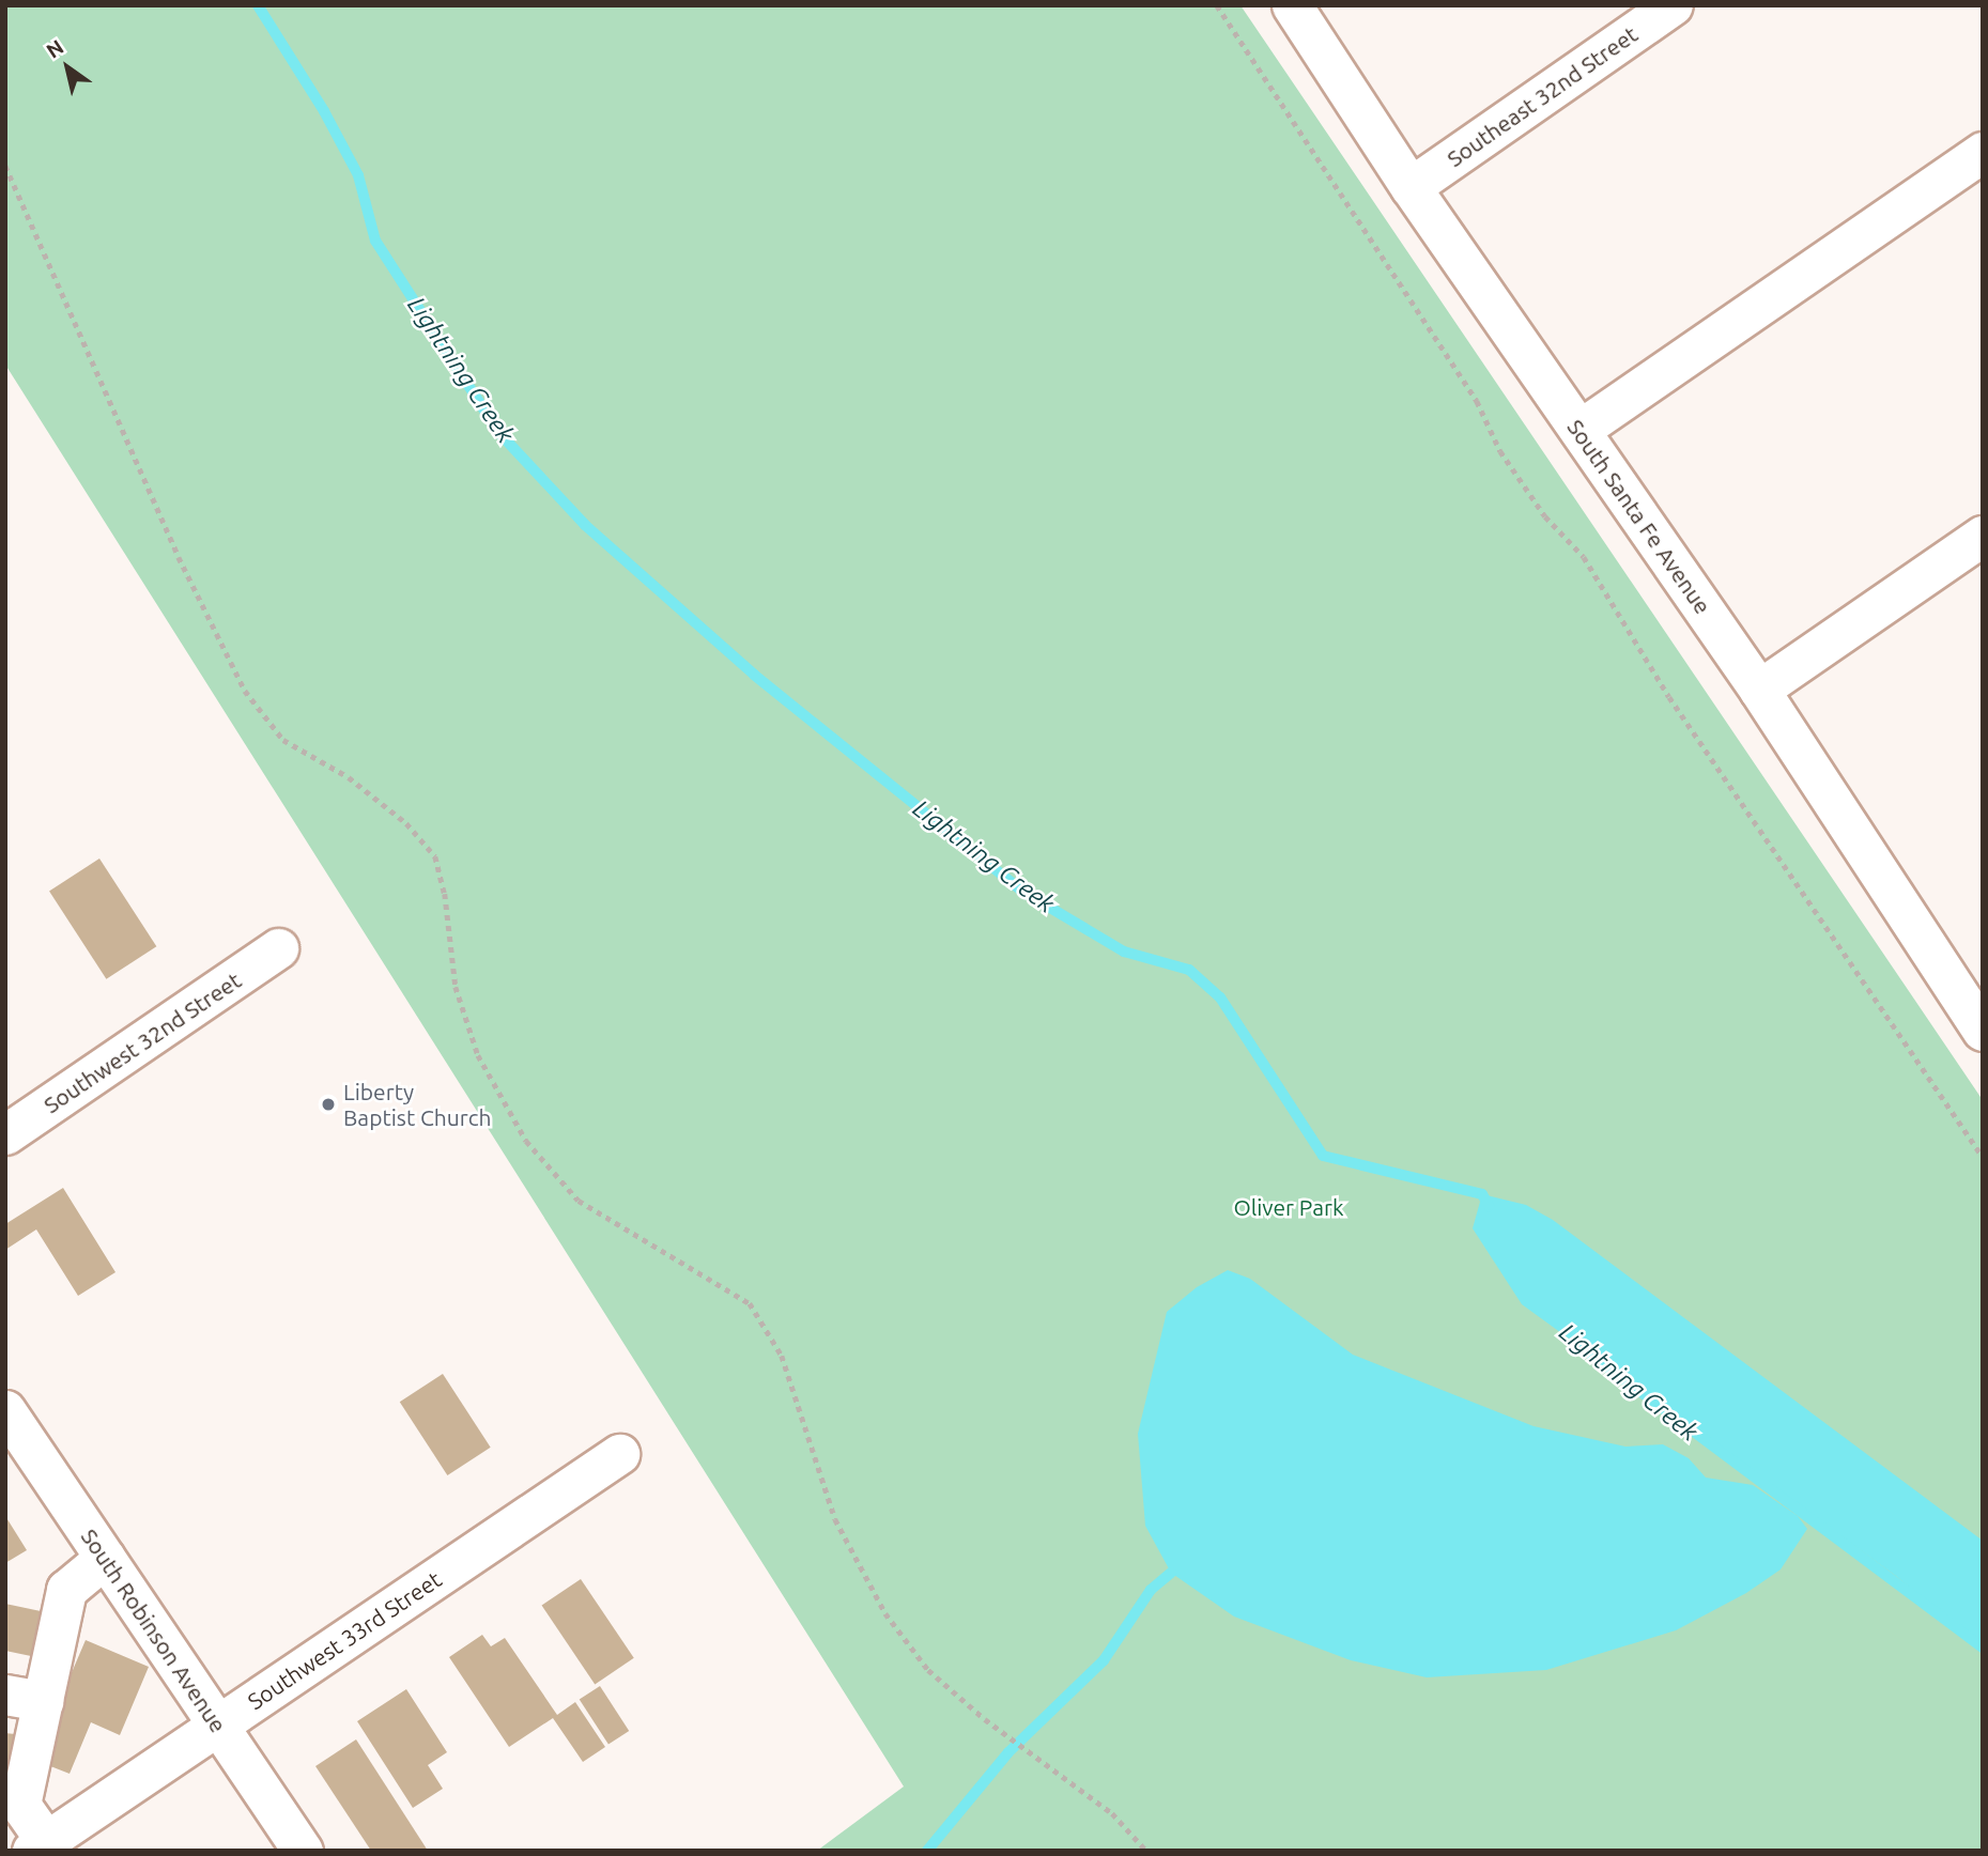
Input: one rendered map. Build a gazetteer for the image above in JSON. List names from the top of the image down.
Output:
{
  "streets": {
    "street": [
      "Southeast 32nd Street",
      "South Santa Fe Avenue",
      "Southwest 32nd Street",
      "South Robinson Avenue",
      "Southwest 33rd Street"
    ]
  },
  "crossings": [
    ["Southeast 32nd Street", "South Santa Fe Avenue"],
    ["South Robinson Avenue", "Southwest 33rd Street"]
  ],
  "water": ["Lightning Creek"],
  "parks": ["Oliver Park"],
  "places": ["Liberty Baptist Church"],
  "north": "top left"
}
